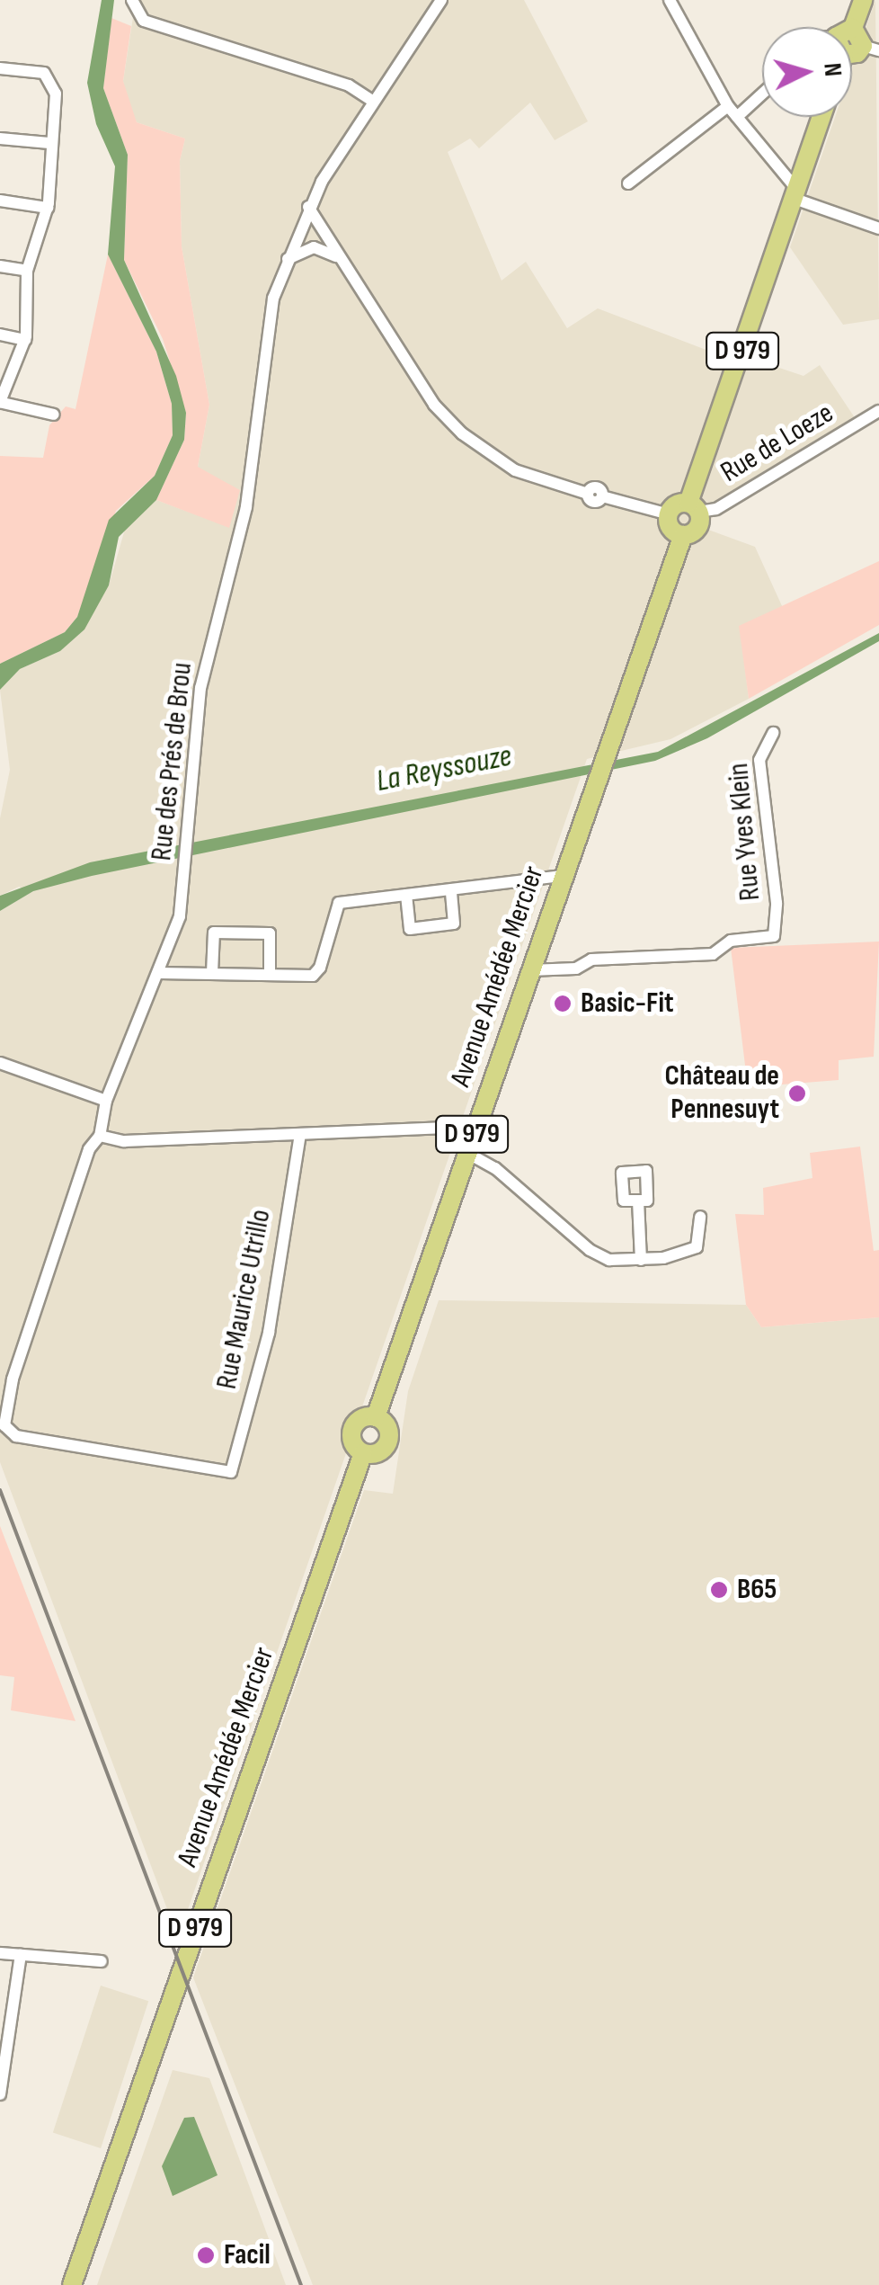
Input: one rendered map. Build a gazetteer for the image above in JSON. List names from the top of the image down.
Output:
{
  "streets": {
    "main road": ["D 979", "Avenue Amédée Mercier"],
    "street": [
      "Rue de Loeze",
      "Rue des Prés de Brou",
      "Rue Yves Klein",
      "Rue Maurice Utrillo"
    ]
  },
  "crossings": [
    ["D 979", "Rue de Loeze"],
    ["D 979", "Avenue Amédée Mercier"],
    ["Rue de Loeze", "Avenue Amédée Mercier"],
    ["Rue des Prés de Brou", "Rue Maurice Utrillo"],
    ["Rue Yves Klein", "Avenue Amédée Mercier"]
  ],
  "water": ["La Reyssouze"],
  "places": [
    "Basic-Fit",
    "Château de Pennesuyt",
    "B65",
    "Facil"
  ],
  "north": "right"
}
